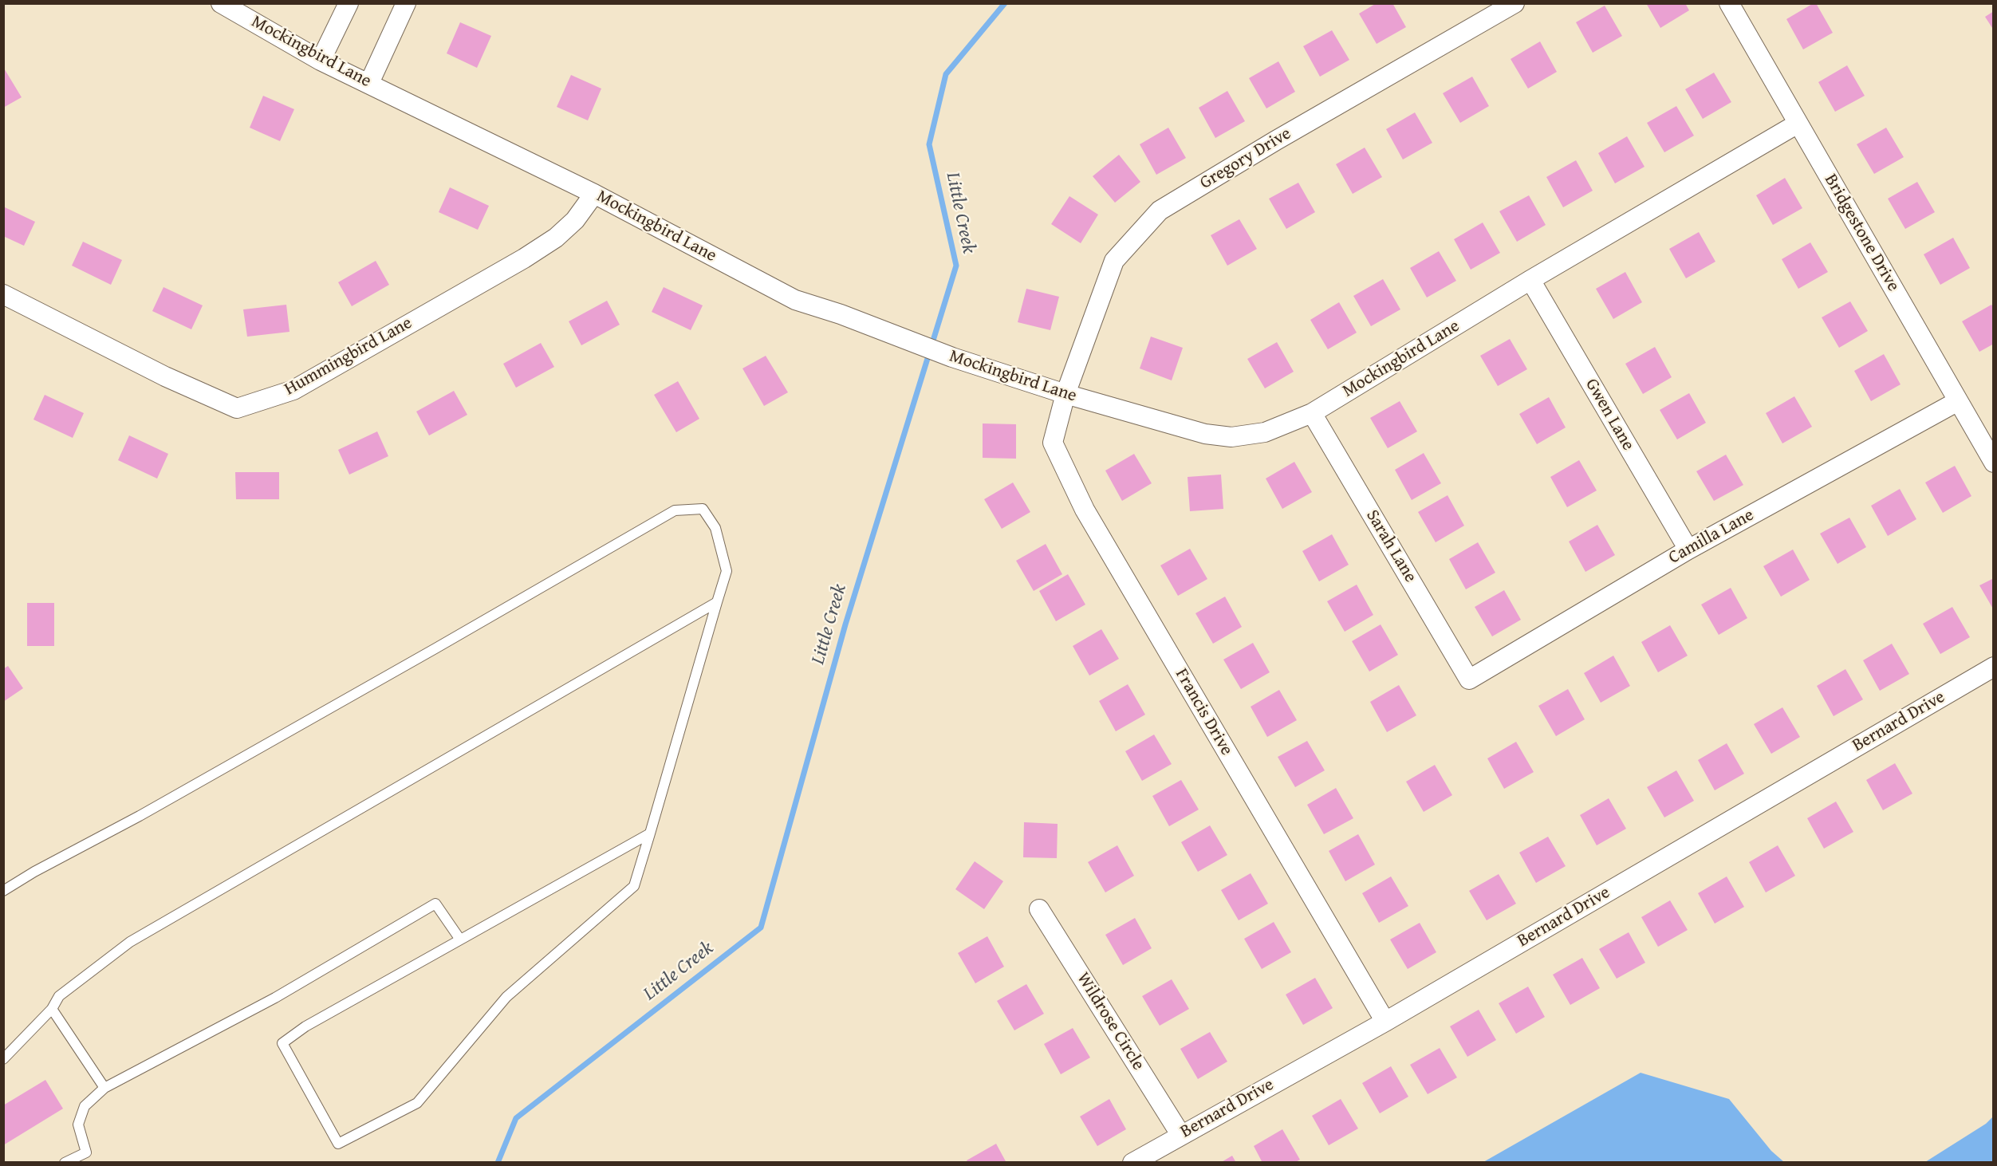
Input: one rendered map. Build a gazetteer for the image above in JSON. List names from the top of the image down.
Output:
{
  "streets": {
    "street": [
      "Mockingbird Lane",
      "Gregory Drive",
      "Bridgestone Drive",
      "Hummingbird Lane",
      "Gwen Lane",
      "Camilla Lane",
      "Sarah Lane",
      "Francis Drive",
      "Bernard Drive",
      "Wildrose Circle"
    ]
  },
  "crossings": [
    ["Mockingbird Lane", "Gregory Drive"],
    ["Mockingbird Lane", "Bridgestone Drive"],
    ["Mockingbird Lane", "Hummingbird Lane"],
    ["Mockingbird Lane", "Gwen Lane"],
    ["Mockingbird Lane", "Sarah Lane"],
    ["Mockingbird Lane", "Francis Drive"],
    ["Gregory Drive", "Francis Drive"],
    ["Bridgestone Drive", "Camilla Lane"],
    ["Gwen Lane", "Camilla Lane"],
    ["Camilla Lane", "Sarah Lane"],
    ["Francis Drive", "Bernard Drive"],
    ["Bernard Drive", "Wildrose Circle"]
  ],
  "water": ["Little Creek"]
}
